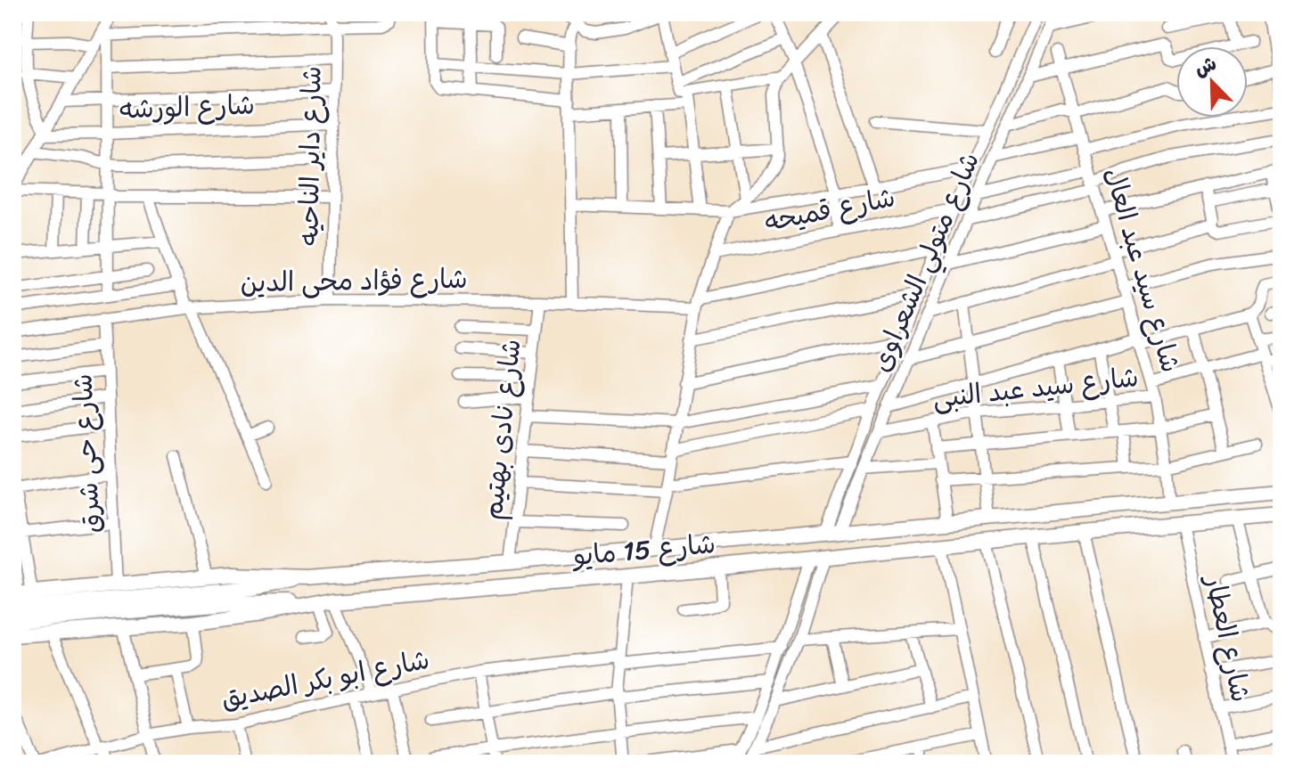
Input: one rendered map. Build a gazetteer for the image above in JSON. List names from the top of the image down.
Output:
{
  "streets": {
    "main road": ["شارع 15 مايو"],
    "street": [
      "شارع الورشه",
      "شارع داير الناحيه",
      "شارع قميحه",
      "شارع متولي الشعراوى",
      "شارع سيد عبد العال",
      "شارع فؤاد محى الدين",
      "شارع سيد عبد النبى",
      "شارع نادى بهتيم",
      "شارع حى شرق",
      "شارع العطار",
      "شارع ابو بكر الصديق"
    ]
  },
  "crossings": [
    ["شارع الورشه", "شارع داير الناحيه"],
    ["شارع داير الناحيه", "شارع فؤاد محى الدين"],
    ["شارع قميحه", "شارع متولي الشعراوى"],
    ["شارع متولي الشعراوى", "شارع فؤاد محى الدين"],
    ["شارع متولي الشعراوى", "شارع سيد عبد النبى"],
    ["شارع متولي الشعراوى", "شارع 15 مايو"],
    ["شارع سيد عبد العال", "شارع سيد عبد النبى"],
    ["شارع سيد عبد العال", "شارع 15 مايو"],
    ["شارع فؤاد محى الدين", "شارع نادى بهتيم"],
    ["شارع فؤاد محى الدين", "شارع حى شرق"],
    ["شارع نادى بهتيم", "شارع 15 مايو"],
    ["شارع حى شرق", "شارع 15 مايو"],
    ["شارع 15 مايو", "شارع العطار"]
  ],
  "north": "top left"
}
